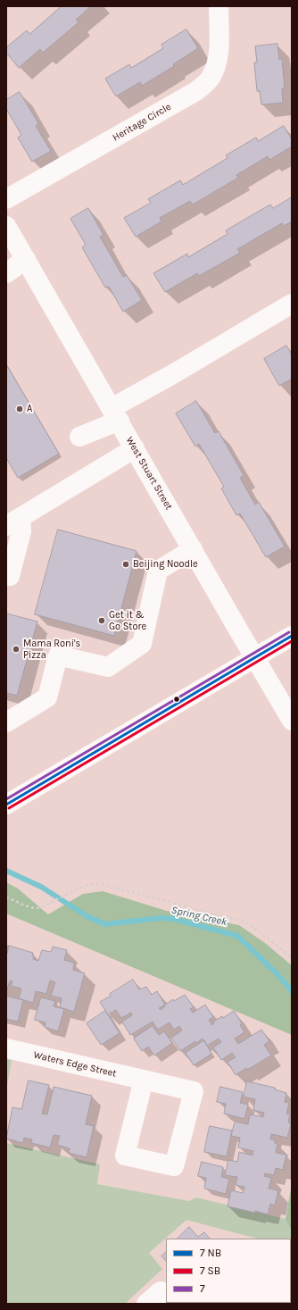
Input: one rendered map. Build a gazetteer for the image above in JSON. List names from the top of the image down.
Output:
{
  "streets": {
    "street": ["Heritage Circle", "West Stuart Street", "Waters Edge Street"]
  },
  "water": ["Spring Creek"],
  "places": [
    "A",
    "Beijing Noodle",
    "Get it & Go Store",
    "Mama Roni's Pizza"
  ],
  "lines": ["transit line 7"],
  "legend": ["7 NB", "7 SB", "7"]
}
